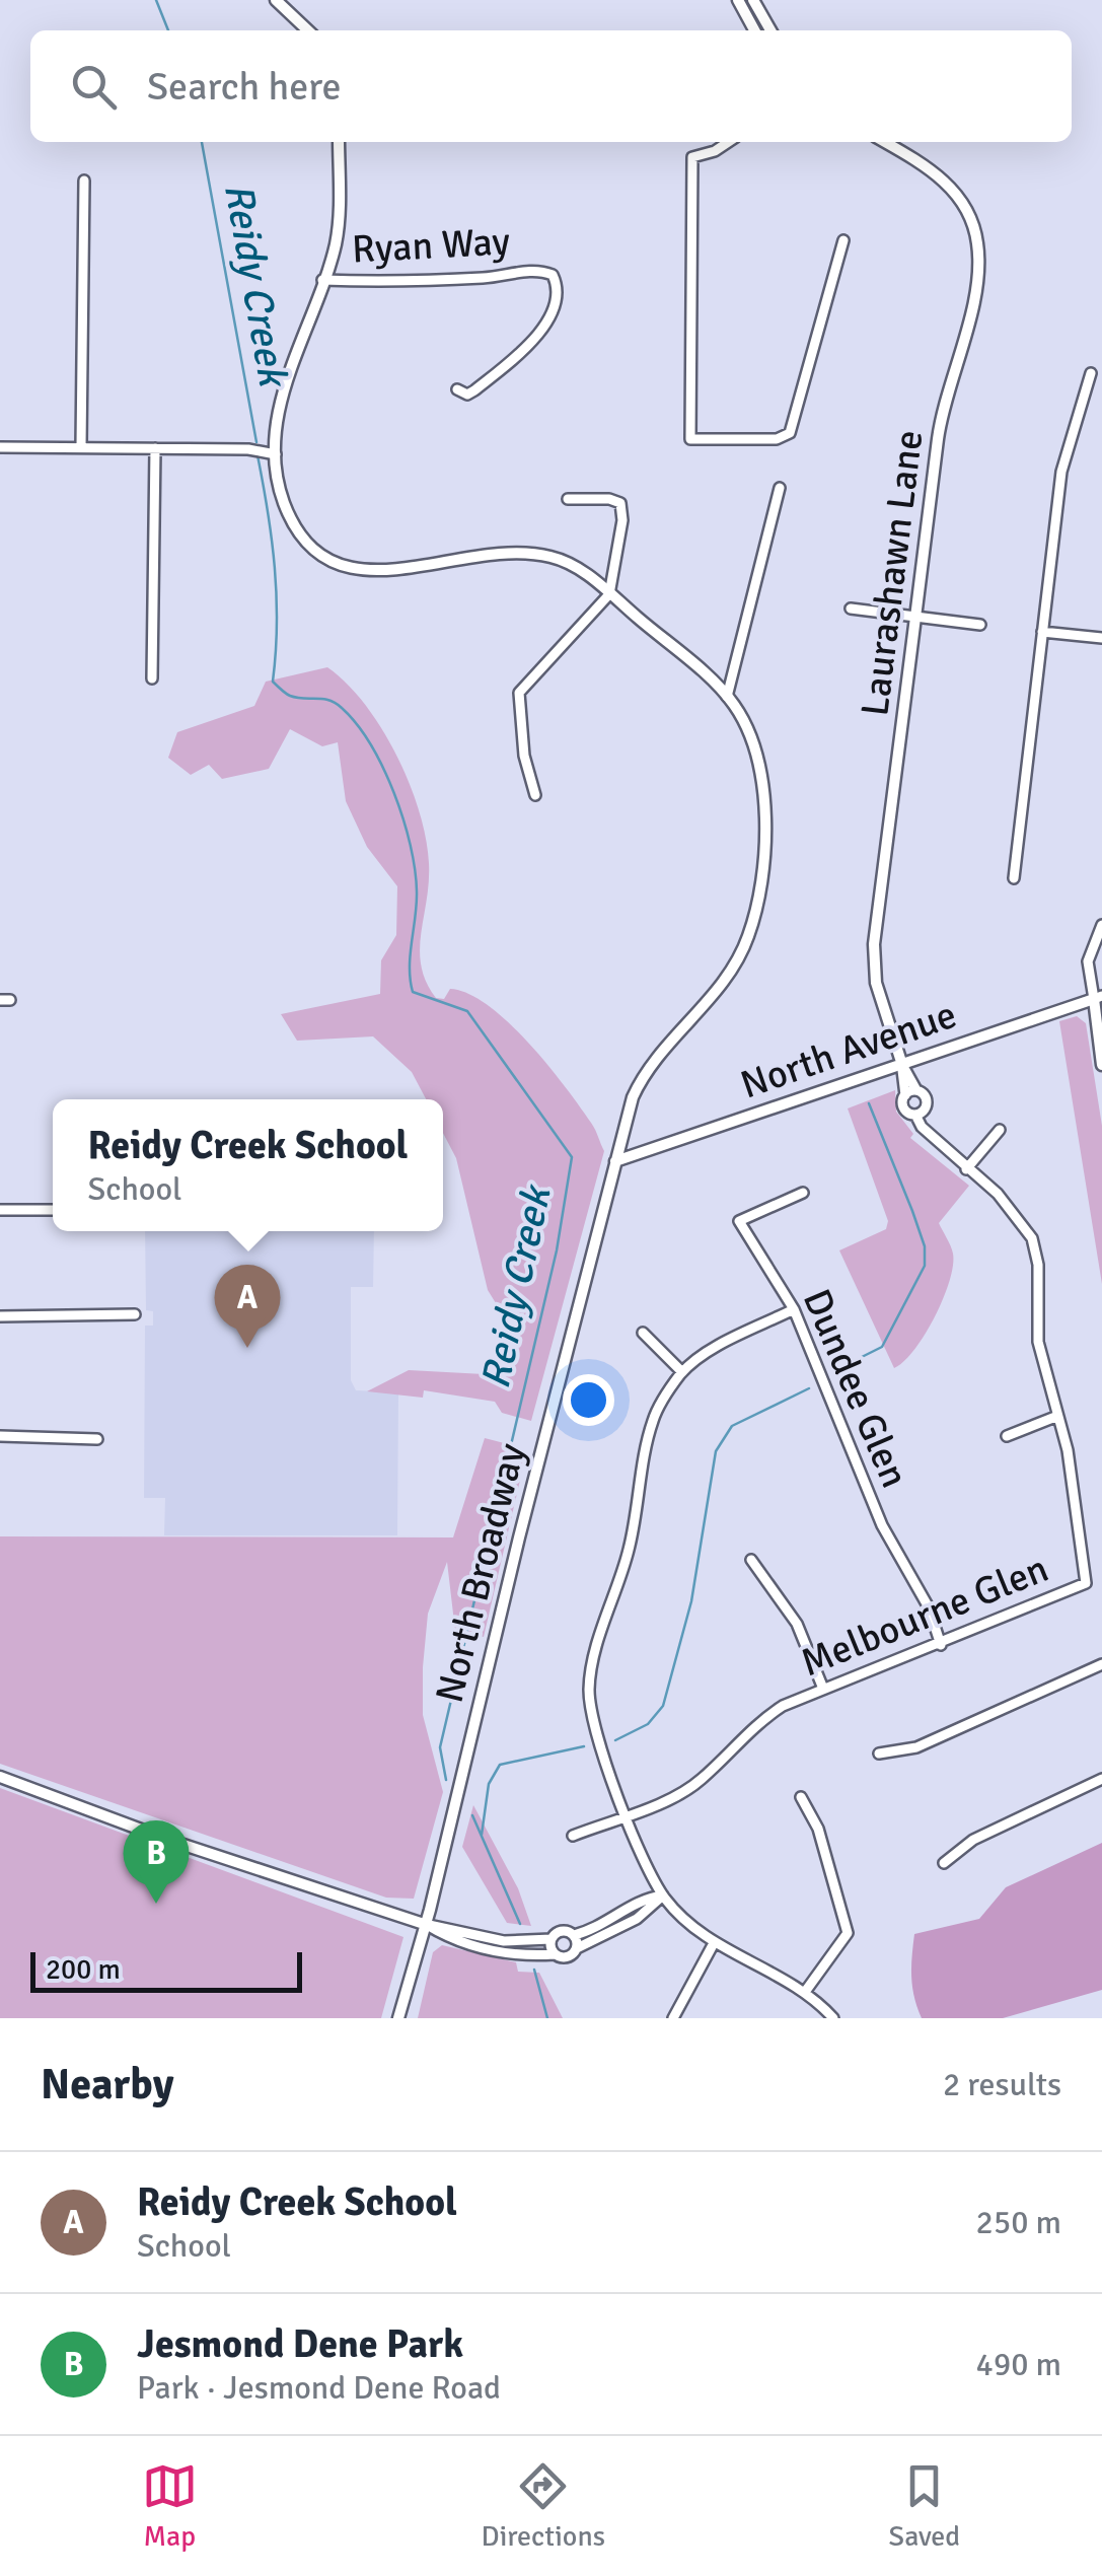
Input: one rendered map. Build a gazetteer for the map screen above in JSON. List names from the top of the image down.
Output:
{
  "streets": {
    "street": [
      "Ryan Way",
      "Laurashawn Lane",
      "North Avenue",
      "Dundee Glen",
      "North Broadway",
      "Melbourne Glen"
    ]
  },
  "crossings": [
    ["Ryan Way", "North Broadway"],
    ["Laurashawn Lane", "North Avenue"],
    ["Laurashawn Lane", "Melbourne Glen"],
    ["North Avenue", "North Broadway"],
    ["North Avenue", "Melbourne Glen"],
    ["Dundee Glen", "Melbourne Glen"]
  ],
  "water": ["Reidy Creek"],
  "scale_bar": "200 m",
  "page": {
    "search": "Search here",
    "popup": ["Reidy Creek School", "School"],
    "pins": ["A", "B"],
    "scale": "200 m",
    "heading": ["Nearby", "2 results"],
    "list": [
      {
        "mark": "A",
        "name": "Reidy Creek School",
        "note": "School",
        "value": "250 m"
      },
      {
        "mark": "B",
        "name": "Jesmond Dene Park",
        "note": "Park · Jesmond Dene Road",
        "value": "490 m"
      }
    ],
    "nav": ["Map", "Directions", "Saved"]
  }
}
